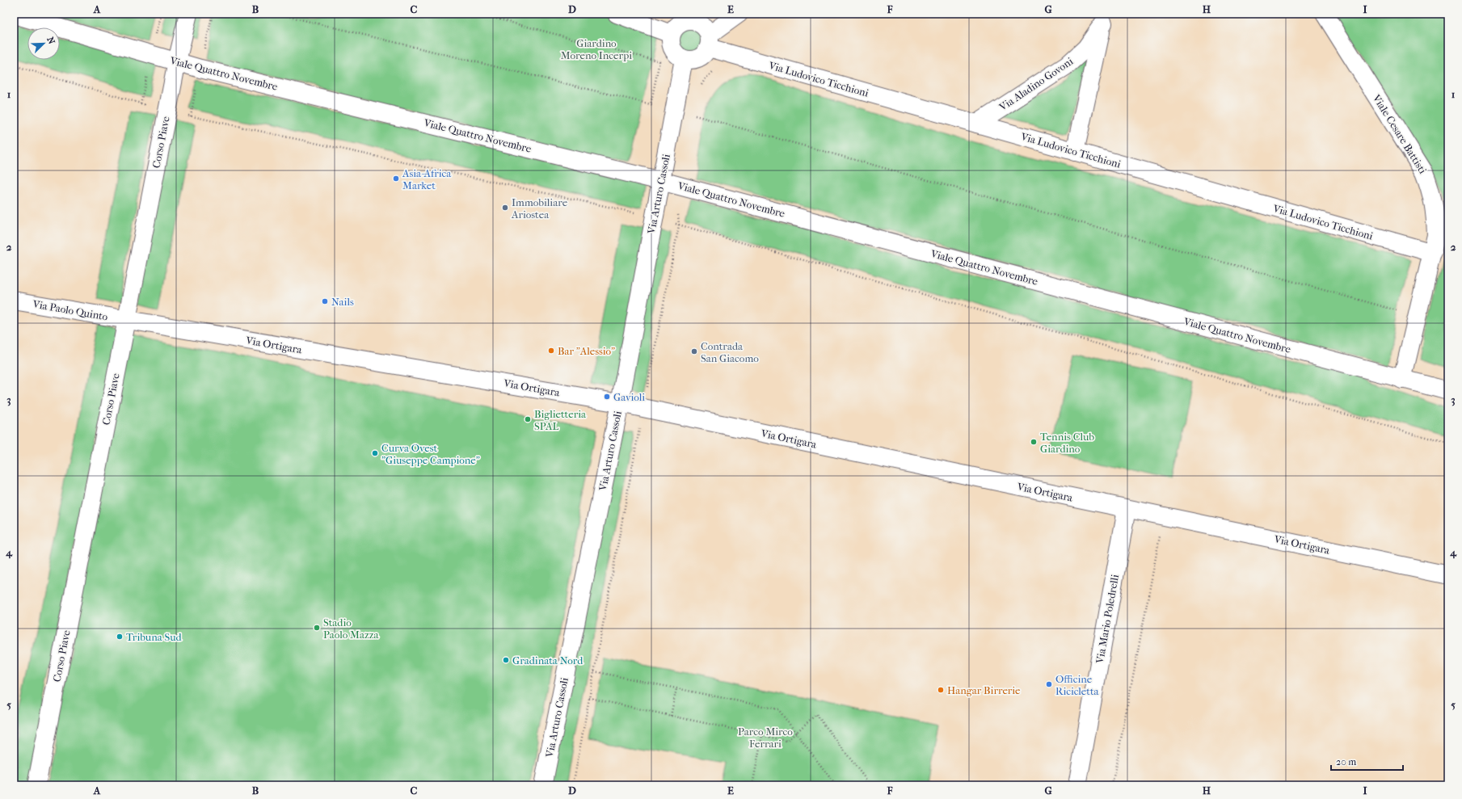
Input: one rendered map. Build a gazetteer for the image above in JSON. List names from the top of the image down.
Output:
{
  "streets": {
    "street": [
      "Viale Quattro Novembre",
      "Via Ludovico Ticchioni",
      "Via Aladino Govoni",
      "Viale Cesare Battisti",
      "Corso Piave",
      "Via Arturo Cassoli",
      "Via Paolo Quinto",
      "Via Ortigara",
      "Via Mario Poledrelli"
    ]
  },
  "crossings": [
    ["Viale Quattro Novembre", "Viale Cesare Battisti"],
    ["Viale Quattro Novembre", "Corso Piave"],
    ["Viale Quattro Novembre", "Via Arturo Cassoli"],
    ["Via Ludovico Ticchioni", "Via Aladino Govoni"],
    ["Via Ludovico Ticchioni", "Viale Cesare Battisti"],
    ["Via Ludovico Ticchioni", "Via Arturo Cassoli"],
    ["Corso Piave", "Via Paolo Quinto"],
    ["Corso Piave", "Via Ortigara"],
    ["Via Arturo Cassoli", "Via Ortigara"],
    ["Via Paolo Quinto", "Via Ortigara"],
    ["Via Ortigara", "Via Mario Poledrelli"]
  ],
  "parks": ["Giardino Moreno Incerpi", "Parco Mirco Ferrari"],
  "places": [
    "Asia-Africa Market",
    "Immobiliare Ariostea",
    "Nails",
    "Bar \"Alessio\"",
    "Contrada San Giacomo",
    "Gavioli",
    "Biglietteria SPAL",
    "Tennis Club Giardino",
    "Curva Ovest \"Giuseppe Campione\"",
    "Stadio Paolo Mazza",
    "Tribuna Sud",
    "Gradinata Nord",
    "Officine Ricicletta",
    "Hangar Birrerie"
  ],
  "scale_bar": "20 m",
  "north": "top right",
  "grid": {
    "columns": [
      "A",
      "B",
      "C",
      "D",
      "E",
      "F",
      "G",
      "H",
      "I"
    ],
    "rows": [
      "1",
      "2",
      "3",
      "4",
      "5"
    ]
  }
}
